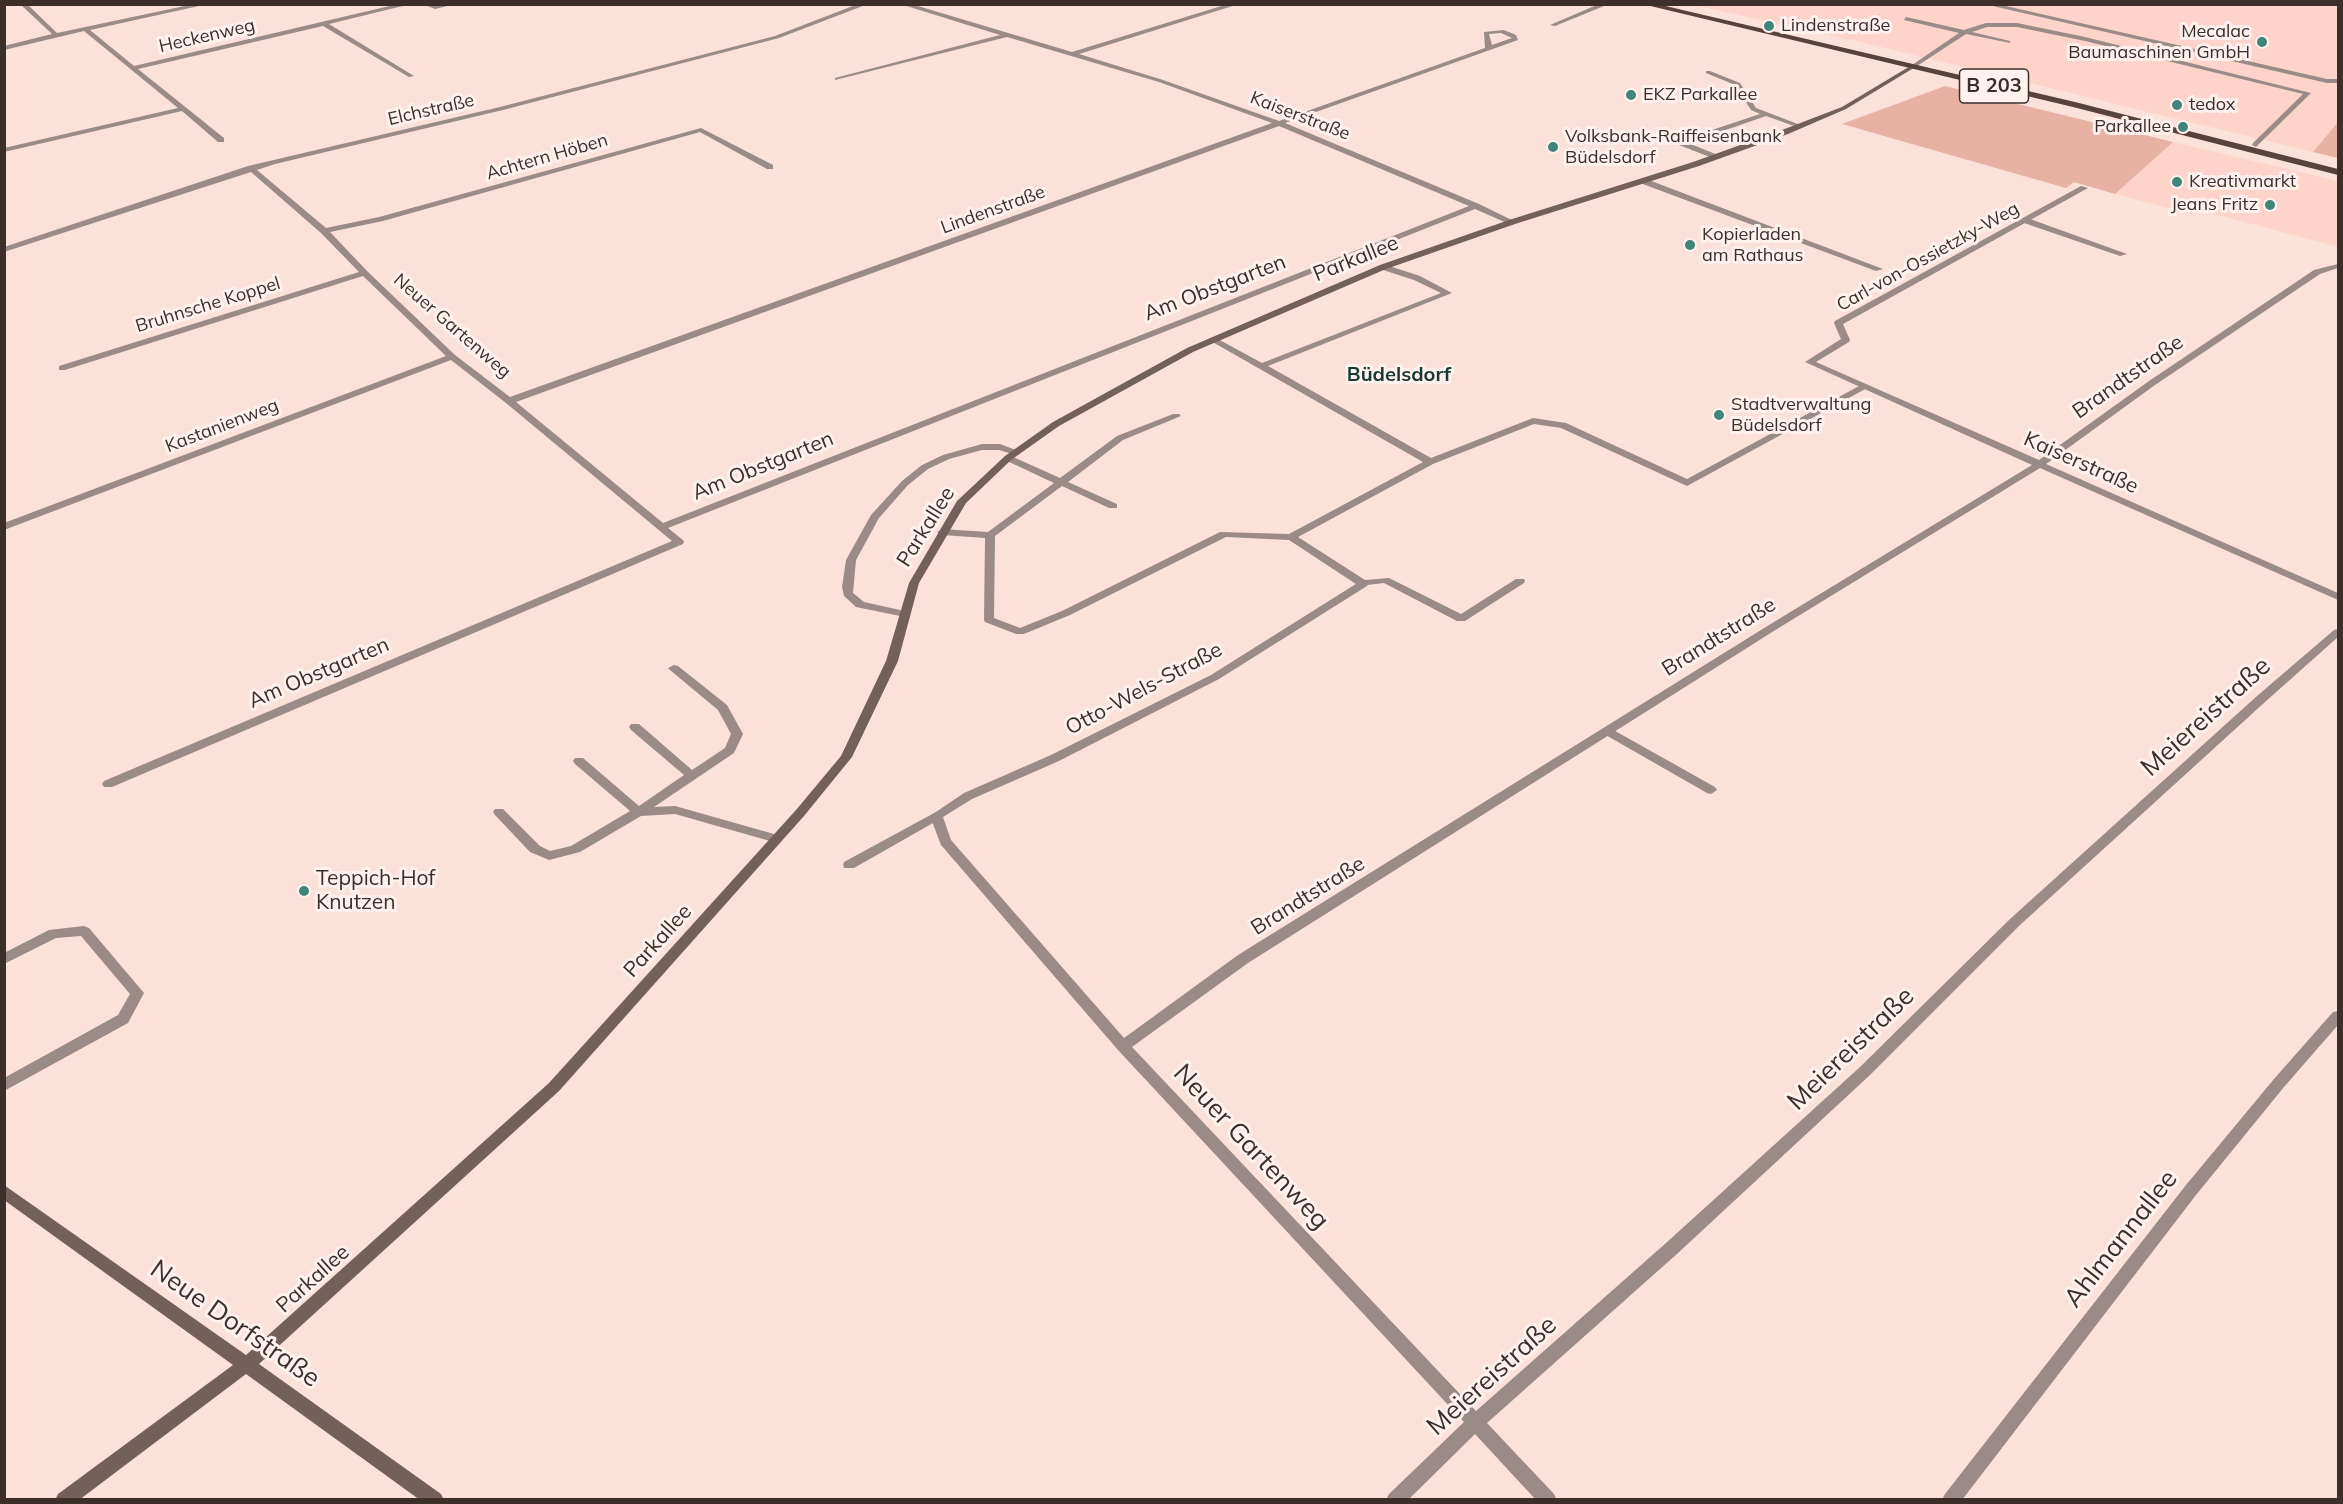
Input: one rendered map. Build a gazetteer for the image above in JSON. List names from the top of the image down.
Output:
{
  "streets": {
    "main road": ["B 203"],
    "street": [
      "Heckenweg",
      "Elchstraße",
      "Kaiserstraße",
      "Achtern Höben",
      "Lindenstraße",
      "Carl-von-Ossietzky-Weg",
      "Parkallee",
      "Am Obstgarten",
      "Bruhnsche Koppel",
      "Neuer Gartenweg",
      "Brandtstraße",
      "Kastanienweg",
      "Otto-Wels-Straße",
      "Meiereistraße",
      "Ahlmannallee",
      "Neue Dorfstraße"
    ]
  },
  "crossings": [
    ["B 203", "Parkallee"],
    ["Elchstraße", "Neuer Gartenweg"],
    ["Kaiserstraße", "Lindenstraße"],
    ["Kaiserstraße", "Carl-von-Ossietzky-Weg"],
    ["Kaiserstraße", "Parkallee"],
    ["Kaiserstraße", "Am Obstgarten"],
    ["Kaiserstraße", "Brandtstraße"],
    ["Achtern Höben", "Neuer Gartenweg"],
    ["Lindenstraße", "Neuer Gartenweg"],
    ["Parkallee", "Neue Dorfstraße"],
    ["Am Obstgarten", "Neuer Gartenweg"],
    ["Bruhnsche Koppel", "Neuer Gartenweg"],
    ["Neuer Gartenweg", "Brandtstraße"],
    ["Neuer Gartenweg", "Kastanienweg"],
    ["Neuer Gartenweg", "Otto-Wels-Straße"],
    ["Neuer Gartenweg", "Meiereistraße"]
  ],
  "districts": ["Büdelsdorf"],
  "places": [
    "Lindenstraße",
    "Mecalac Baumaschinen GmbH",
    "EKZ Parkallee",
    "tedox",
    "Parkallee",
    "Volksbank-Raiffeisenbank Büdelsdorf",
    "Kreativmarkt",
    "Jeans Fritz",
    "Kopierladen am Rathaus",
    "Stadtverwaltung Büdelsdorf",
    "Teppich-Hof Knutzen"
  ]
}
